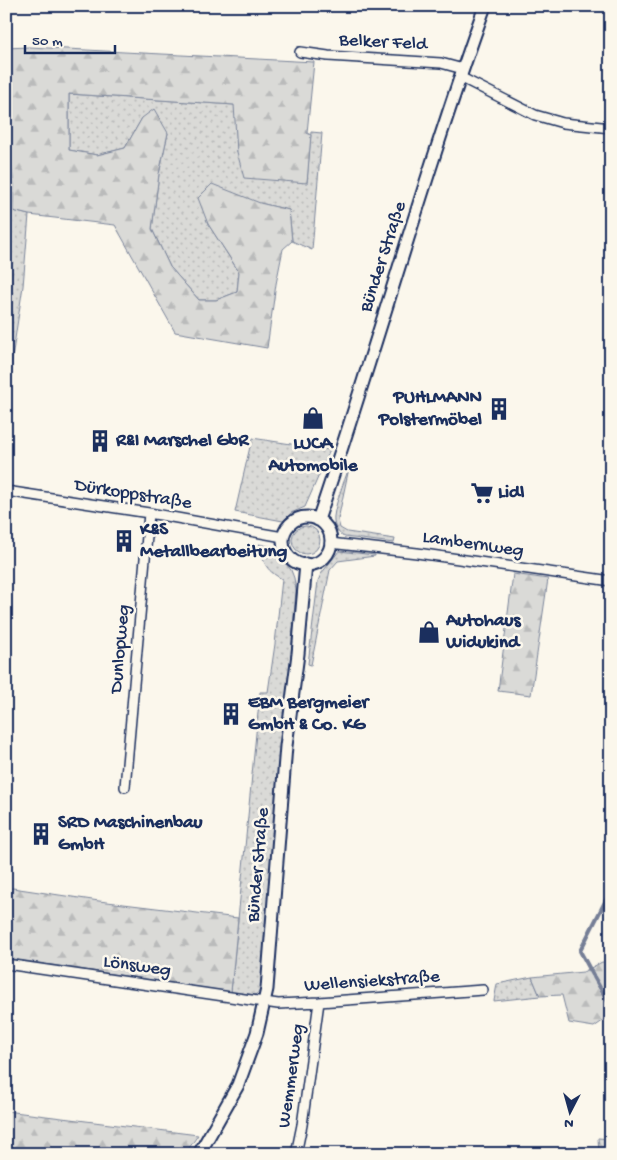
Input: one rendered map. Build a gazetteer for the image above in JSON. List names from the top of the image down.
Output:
{
  "streets": {
    "street": [
      "Belker Feld",
      "Bünder Straße",
      "Dürkoppstraße",
      "Lambernweg",
      "Dunlopweg",
      "Lönsweg",
      "Wellensiekstraße",
      "Wemmerweg"
    ]
  },
  "crossings": [
    ["Belker Feld", "Bünder Straße"],
    ["Bünder Straße", "Dürkoppstraße"],
    ["Bünder Straße", "Lambernweg"],
    ["Bünder Straße", "Lönsweg"],
    ["Bünder Straße", "Wellensiekstraße"],
    ["Dürkoppstraße", "Lambernweg"],
    ["Dürkoppstraße", "Dunlopweg"],
    ["Lönsweg", "Wellensiekstraße"],
    ["Wellensiekstraße", "Wemmerweg"]
  ],
  "places": {
    "building": [
      "PUHLMANN Polstermöbel",
      "R&I Marschel GbR",
      "K&S Metallbearbeitung",
      "EBM Bergmeier GmbH & Co. KG",
      "SRD Maschinenbau GmbH"
    ],
    "shop": ["LUCA Automobile", "Autohaus Widukind"],
    "supermarket": ["Lidl"]
  },
  "scale_bar": "50 m",
  "north": "bottom"
}
